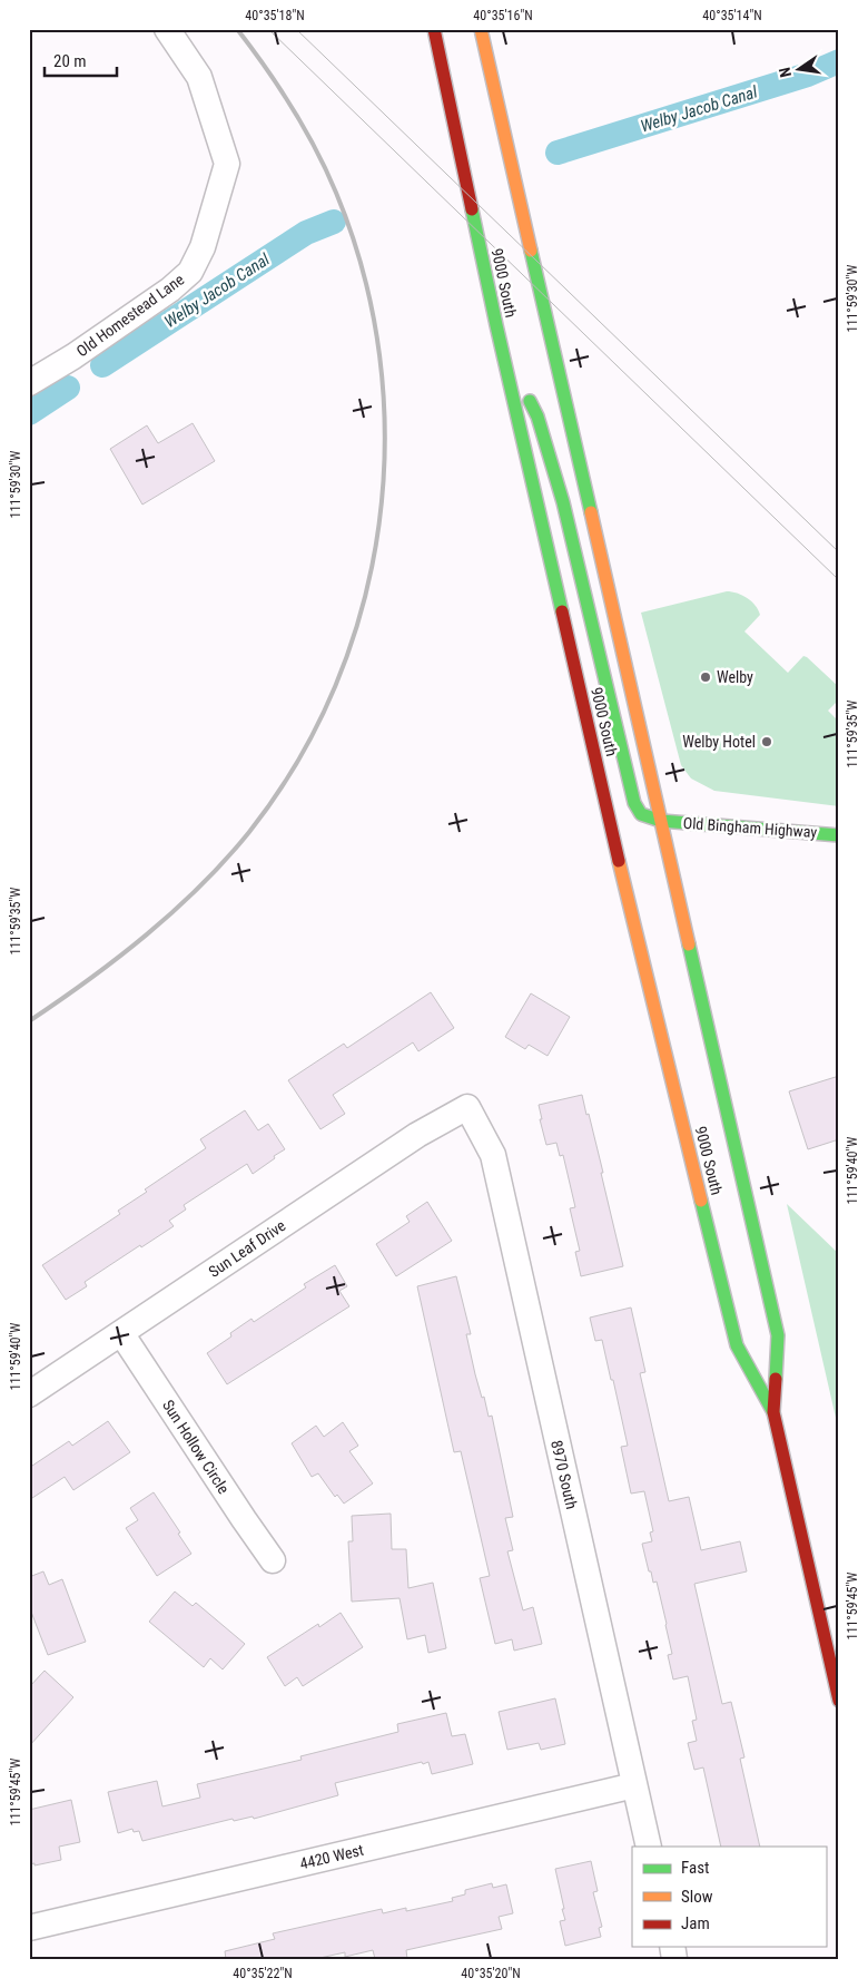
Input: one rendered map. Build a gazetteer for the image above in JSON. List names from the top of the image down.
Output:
{
  "streets": {
    "main road": ["9000 South", "Old Bingham Highway"],
    "street": [
      "Old Homestead Lane",
      "Sun Leaf Drive",
      "Sun Hollow Circle",
      "8970 South",
      "4420 West"
    ]
  },
  "crossings": [
    ["9000 South", "Old Bingham Highway"],
    ["Sun Leaf Drive", "Sun Hollow Circle"],
    ["Sun Leaf Drive", "8970 South"],
    ["8970 South", "4420 West"]
  ],
  "water": ["Welby Jacob Canal"],
  "places": ["Welby", "Welby Hotel"],
  "legend": ["Fast", "Slow", "Jam"],
  "scale_bar": "20 m",
  "north": "left",
  "coordinates": [
    "40°35'18\"N",
    "40°35'16\"N",
    "40°35'14\"N",
    "111°59'30\"W",
    "111°59'35\"W",
    "111°59'40\"W",
    "111°59'45\"W",
    "40°35'22\"N",
    "40°35'20\"N"
  ]
}
